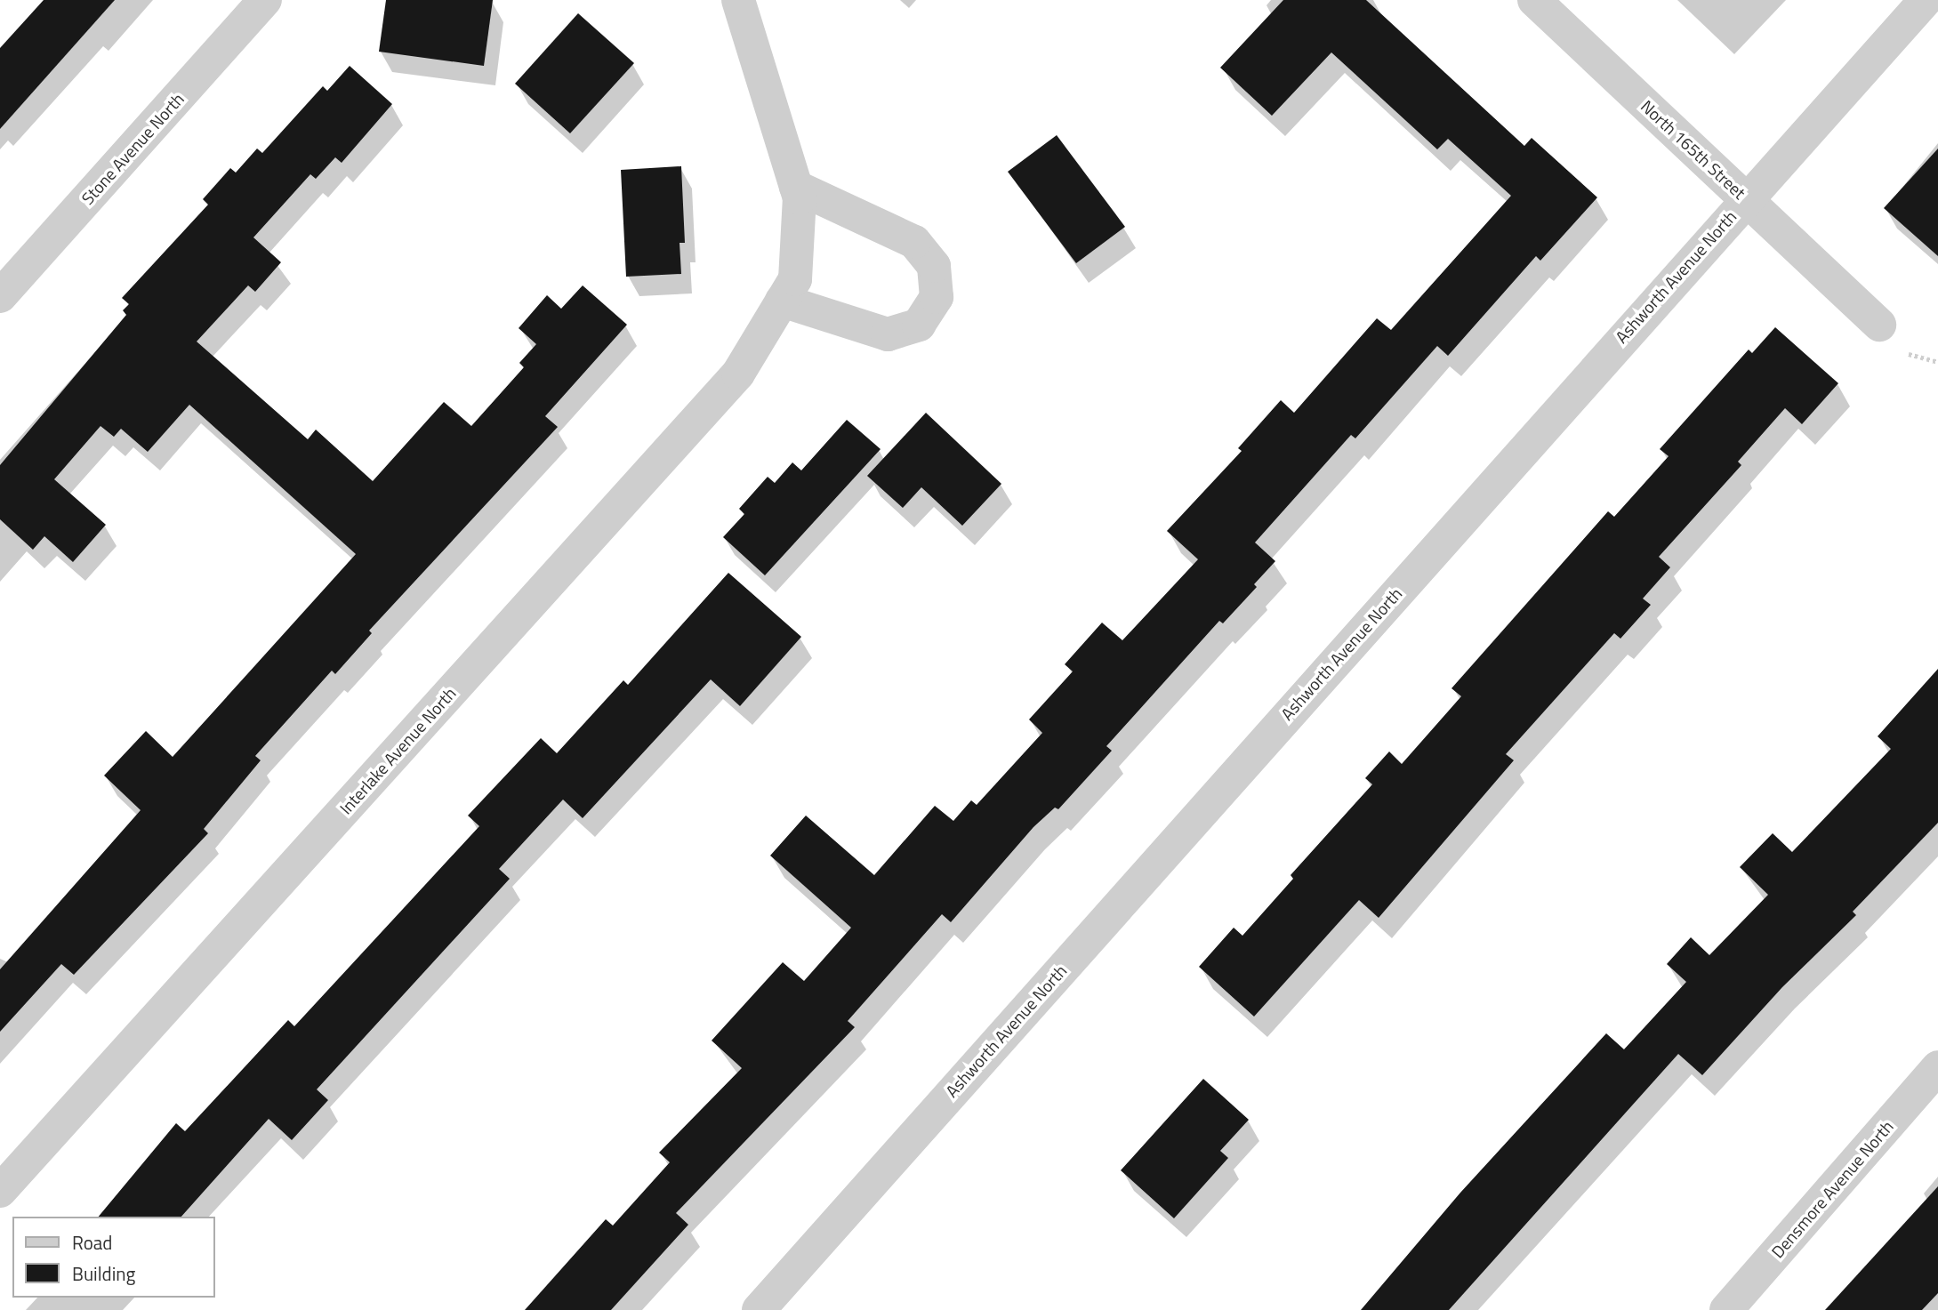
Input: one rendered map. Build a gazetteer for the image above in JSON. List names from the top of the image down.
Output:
{
  "streets": {
    "street": [
      "Stone Avenue North",
      "North 165th Street",
      "Ashworth Avenue North",
      "Interlake Avenue North",
      "Densmore Avenue North"
    ]
  },
  "crossings": [
    ["North 165th Street", "Ashworth Avenue North"]
  ],
  "legend": ["Road", "Building"]
}
